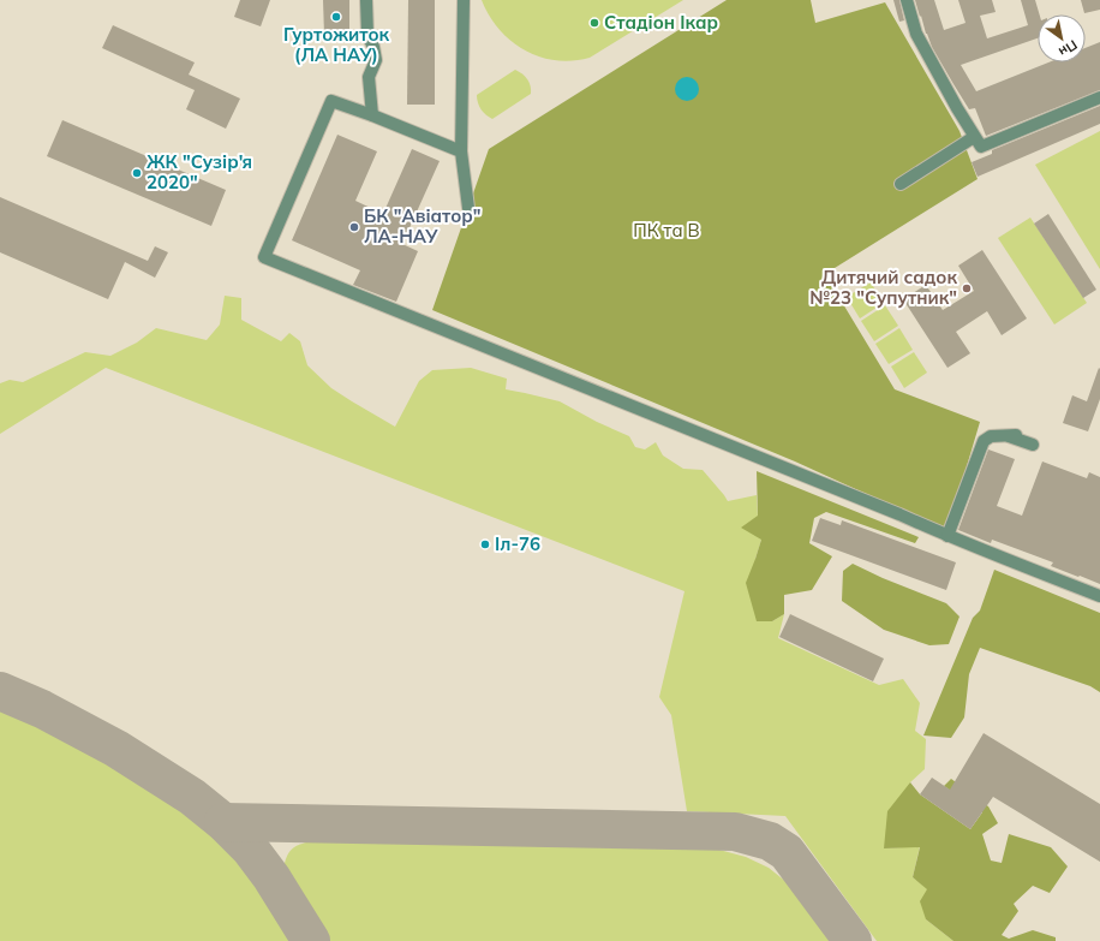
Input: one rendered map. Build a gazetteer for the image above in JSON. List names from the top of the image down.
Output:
{
  "parks": ["ПК та В"],
  "places": [
    "Гуртожиток (ЛА НАУ)",
    "Стадіон Ікар",
    "ЖК \"Сузір'я 2020\"",
    "БК \"Авіатор\" ЛА-НАУ",
    "Дитячий садок №23 \"Супутник\"",
    "Іл-76"
  ],
  "north": "bottom right"
}
